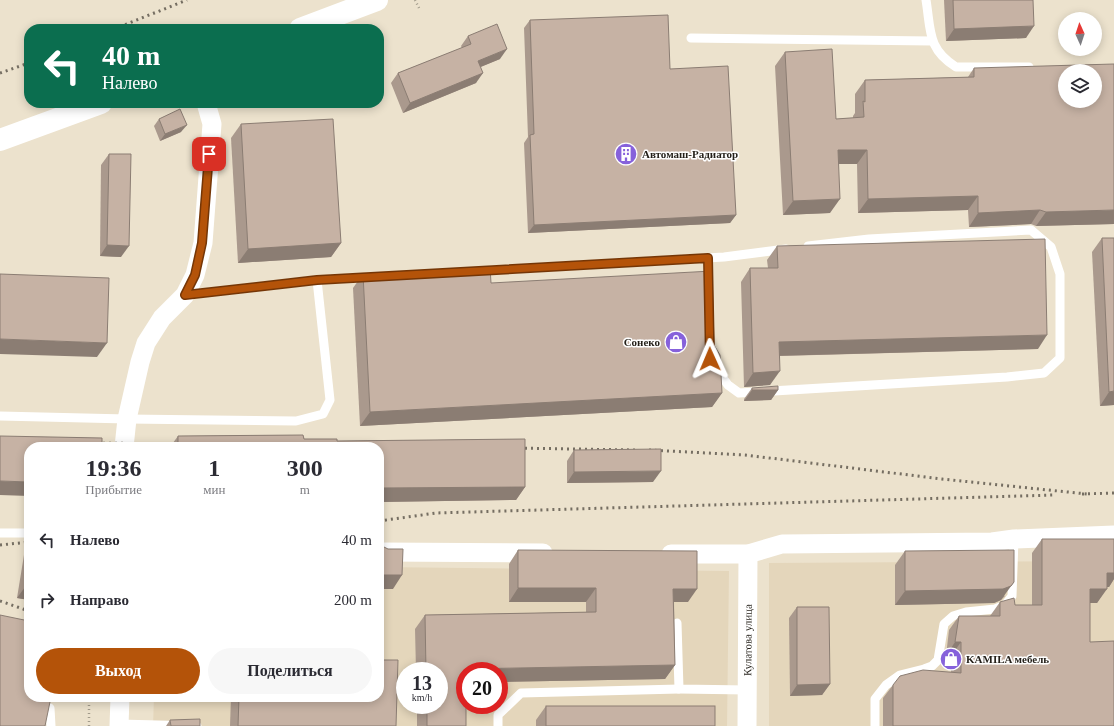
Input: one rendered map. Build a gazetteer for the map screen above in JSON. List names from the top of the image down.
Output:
{
  "streets": {
    "street": ["Кулатова улица"]
  },
  "places": {
    "building": ["Автомаш-Радиатор"],
    "shop": ["Сонеко", "KAMILA мебель"]
  },
  "north": "top",
  "page": {
    "turn": ["40 m", "Налево"],
    "eta": [
      "19:36",
      "Прибытие",
      "1",
      "мин",
      "300",
      "m"
    ],
    "list": [
      {
        "name": "Налево",
        "value": "40 m"
      },
      {
        "name": "Направо",
        "value": "200 m"
      }
    ],
    "buttons": ["Выход", "Поделиться"],
    "speed": "13 km/h",
    "limit": "20"
  }
}
